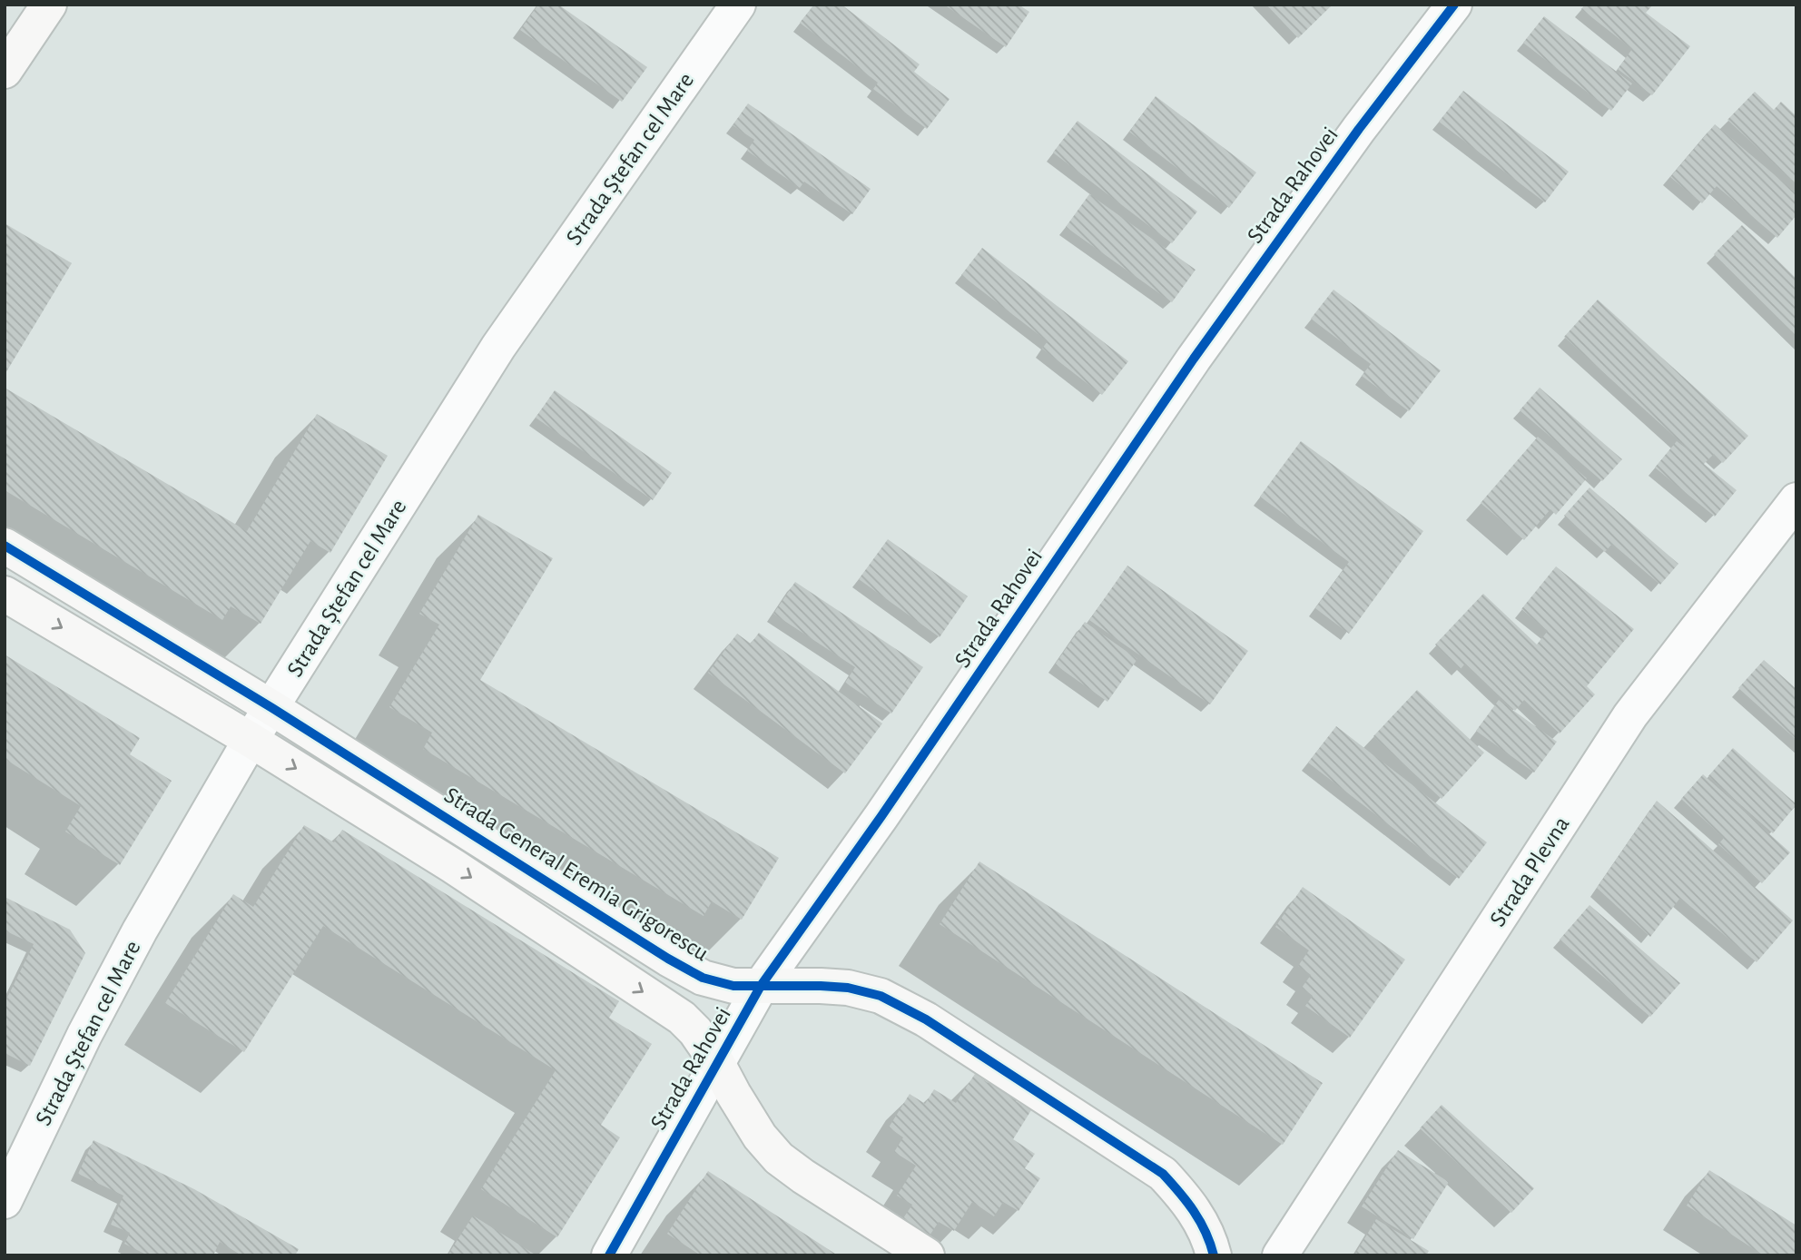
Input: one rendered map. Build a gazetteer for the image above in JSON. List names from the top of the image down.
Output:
{
  "streets": {
    "street": [
      "Strada Ștefan cel Mare",
      "Strada Rahovei",
      "Strada Plevna",
      "Strada General Eremia Grigorescu"
    ]
  },
  "crossings": [
    ["Strada Ștefan cel Mare", "Strada General Eremia Grigorescu"],
    ["Strada Rahovei", "Strada General Eremia Grigorescu"]
  ]
}
